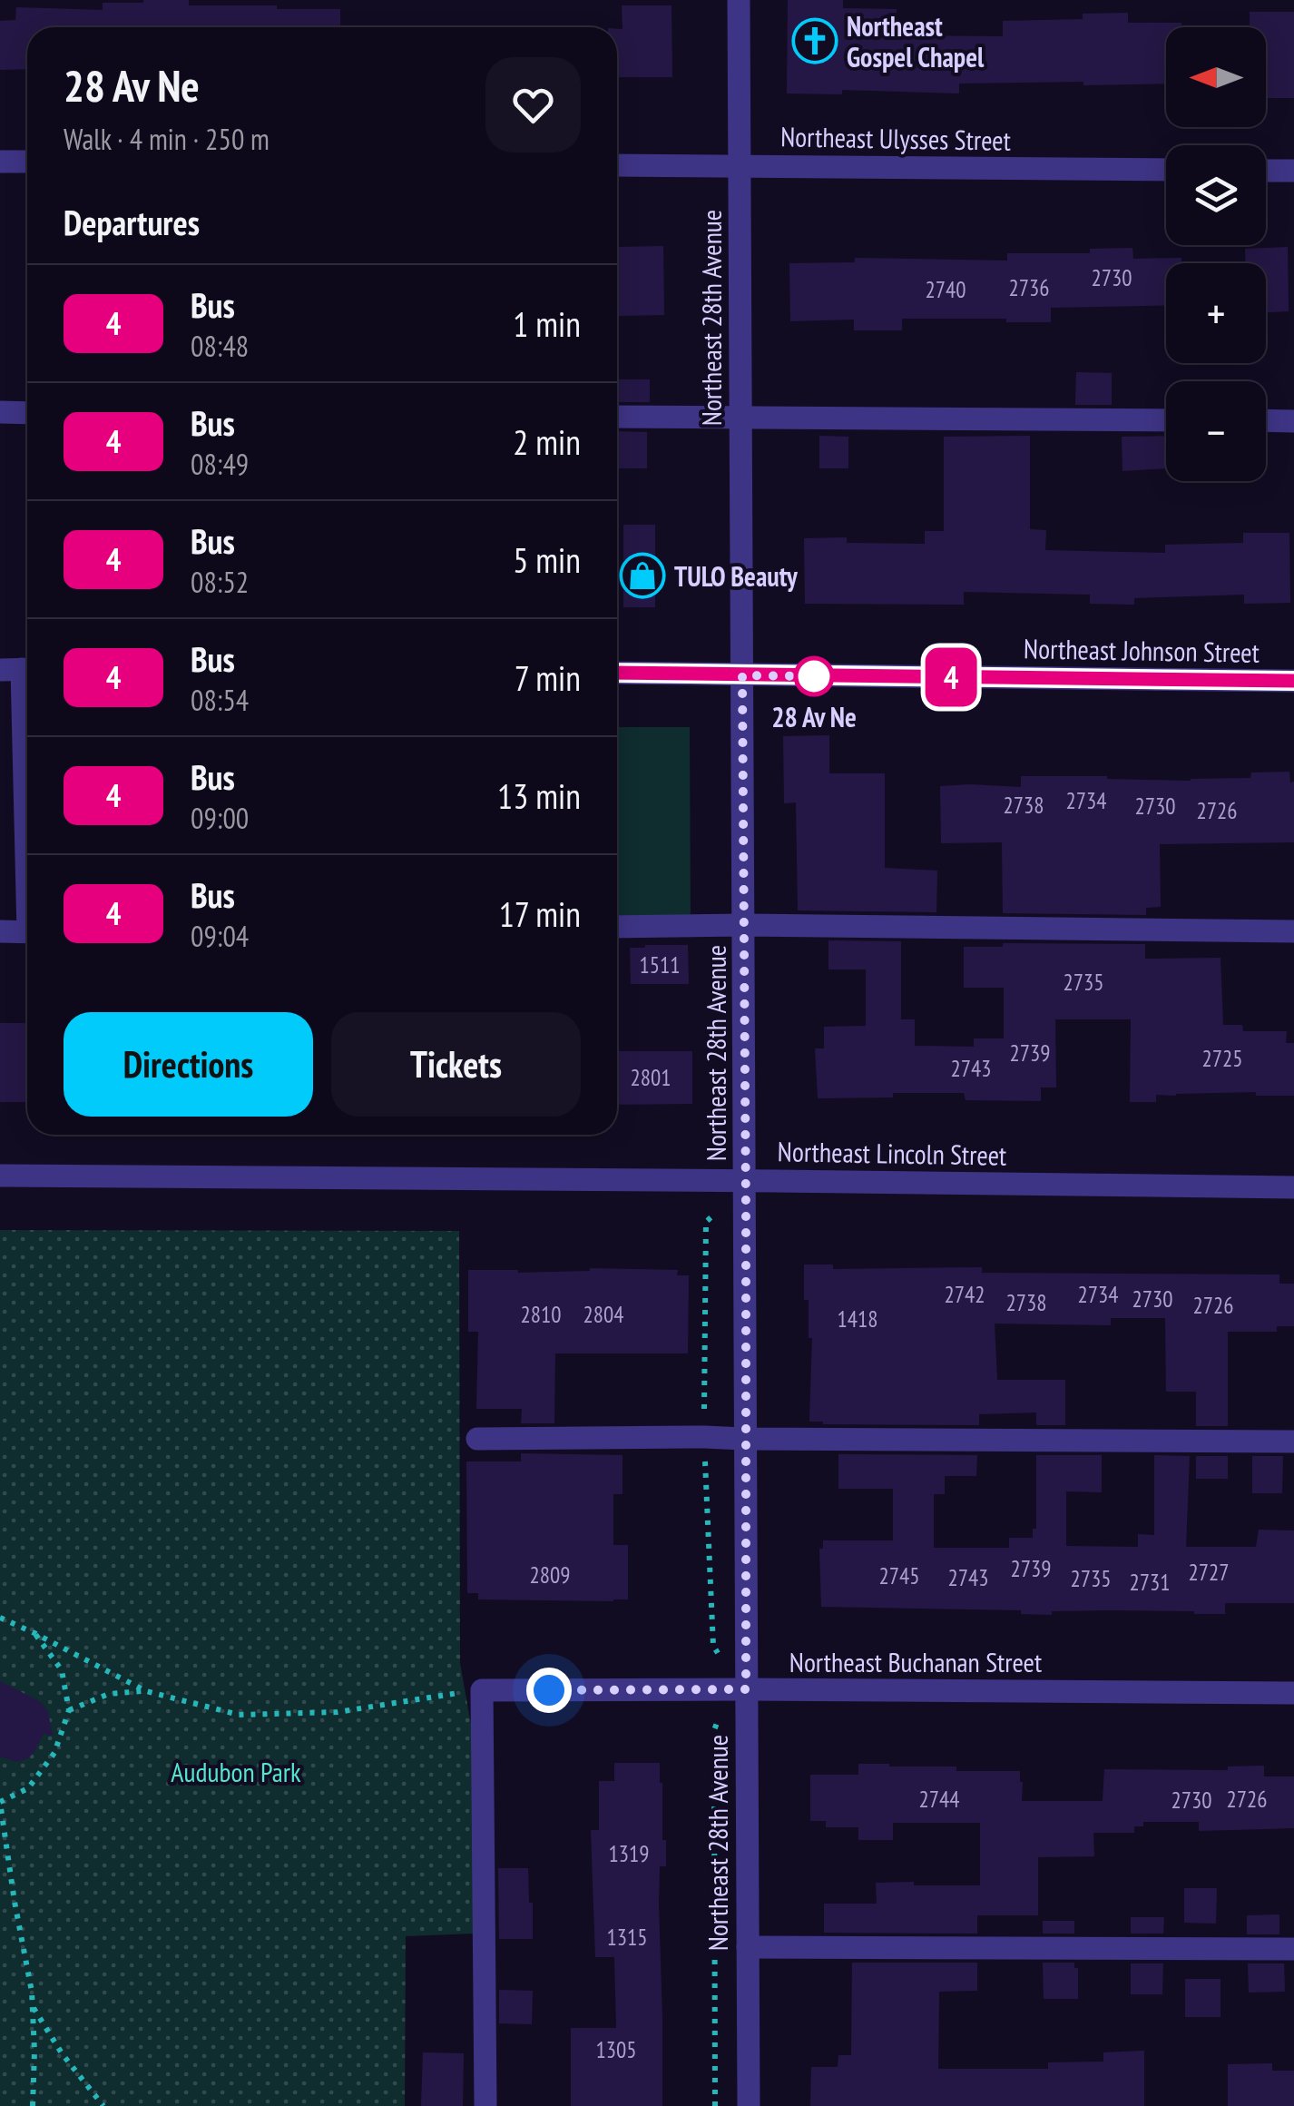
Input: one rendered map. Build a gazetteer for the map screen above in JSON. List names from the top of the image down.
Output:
{
  "streets": {
    "street": [
      "Northeast Ulysses Street",
      "Northeast 28th Avenue",
      "Northeast Johnson Street",
      "Northeast Lincoln Street",
      "Northeast Buchanan Street"
    ]
  },
  "crossings": [
    ["Northeast Ulysses Street", "Northeast 28th Avenue"],
    ["Northeast 28th Avenue", "Northeast Johnson Street"],
    ["Northeast 28th Avenue", "Northeast Lincoln Street"],
    ["Northeast 28th Avenue", "Northeast Buchanan Street"]
  ],
  "parks": ["Audubon Park"],
  "places": {
    "church": ["Northeast Gospel Chapel"],
    "shop": ["TULO Beauty"],
    "other": ["28 Av Ne"]
  },
  "lines": ["bus line 4"],
  "house_numbers": [
    "2730",
    "2736",
    "2740",
    "2734",
    "2738",
    "2730",
    "2726",
    "1511",
    "2735",
    "2739",
    "2725",
    "2743",
    "2801",
    "2742",
    "2734",
    "2730",
    "2738",
    "2726",
    "2810",
    "2804",
    "1418",
    "2739",
    "2727",
    "2809",
    "2745",
    "2743",
    "2735",
    "2731",
    "2744",
    "2726",
    "2730",
    "1319",
    "1315",
    "1305"
  ],
  "north": "left",
  "page": {
    "on_map": "4",
    "map_buttons": ["+", "−"],
    "heading": [
      ["28 Av Ne", "Walk · 4 min · 250 m"],
      "Departures"
    ],
    "list": [
      {
        "mark": "4",
        "name": "Bus",
        "note": "08:48",
        "value": "1 min"
      },
      {
        "mark": "4",
        "name": "Bus",
        "note": "08:49",
        "value": "2 min"
      },
      {
        "mark": "4",
        "name": "Bus",
        "note": "08:52",
        "value": "5 min"
      },
      {
        "mark": "4",
        "name": "Bus",
        "note": "08:54",
        "value": "7 min"
      },
      {
        "mark": "4",
        "name": "Bus",
        "note": "09:00",
        "value": "13 min"
      },
      {
        "mark": "4",
        "name": "Bus",
        "note": "09:04",
        "value": "17 min"
      }
    ],
    "buttons": ["Directions", "Tickets"]
  }
}
